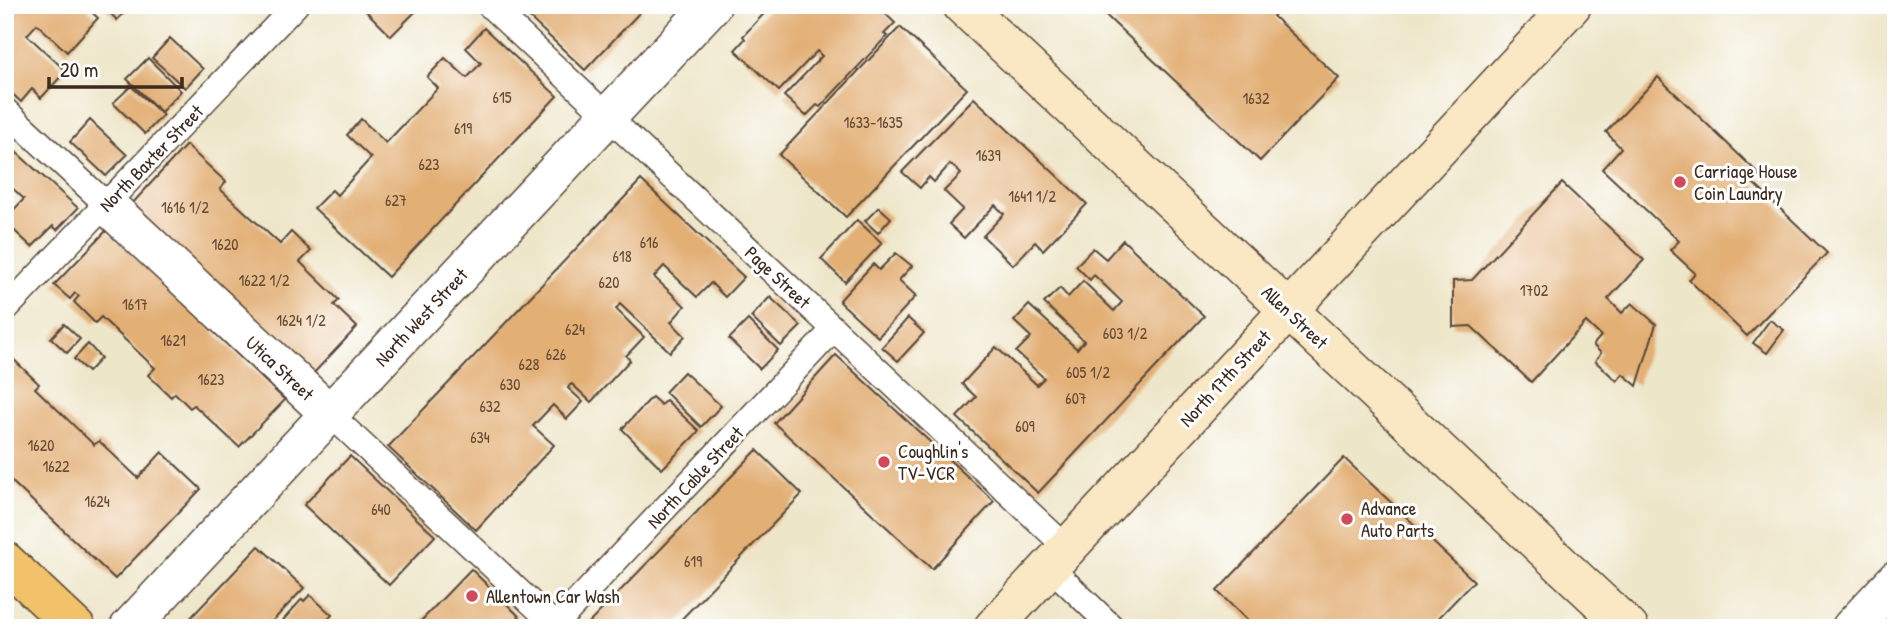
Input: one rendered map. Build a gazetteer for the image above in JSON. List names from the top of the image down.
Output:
{
  "streets": {
    "street": [
      "North West Street",
      "Allen Street",
      "Utica Street",
      "North 17th Street"
    ],
    "lane": ["North Baxter Street", "Page Street", "North Cable Street"]
  },
  "crossings": [
    ["North Baxter Street", "Utica Street"],
    ["Page Street", "North West Street"],
    ["Page Street", "North 17th Street"],
    ["Page Street", "North Cable Street"],
    ["North West Street", "Utica Street"],
    ["Allen Street", "North 17th Street"],
    ["Utica Street", "North Cable Street"]
  ],
  "places": [
    "Carriage House Coin Laundry",
    "Coughlin's TV-VCR",
    "Advance Auto Parts",
    "Allentown Car Wash"
  ],
  "house_numbers": [
    "615",
    "1632",
    "1633-1635",
    "619",
    "1639",
    "623",
    "1641 1/2",
    "627",
    "1616 1/2",
    "616",
    "1620",
    "618",
    "1622 1/2",
    "620",
    "1702",
    "1617",
    "1624 1/2",
    "624",
    "603 1/2",
    "1621",
    "626",
    "628",
    "605 1/2",
    "1623",
    "630",
    "607",
    "632",
    "609",
    "634",
    "1620",
    "1622",
    "1624",
    "640",
    "619"
  ],
  "scale_bar": "20 m"
}
